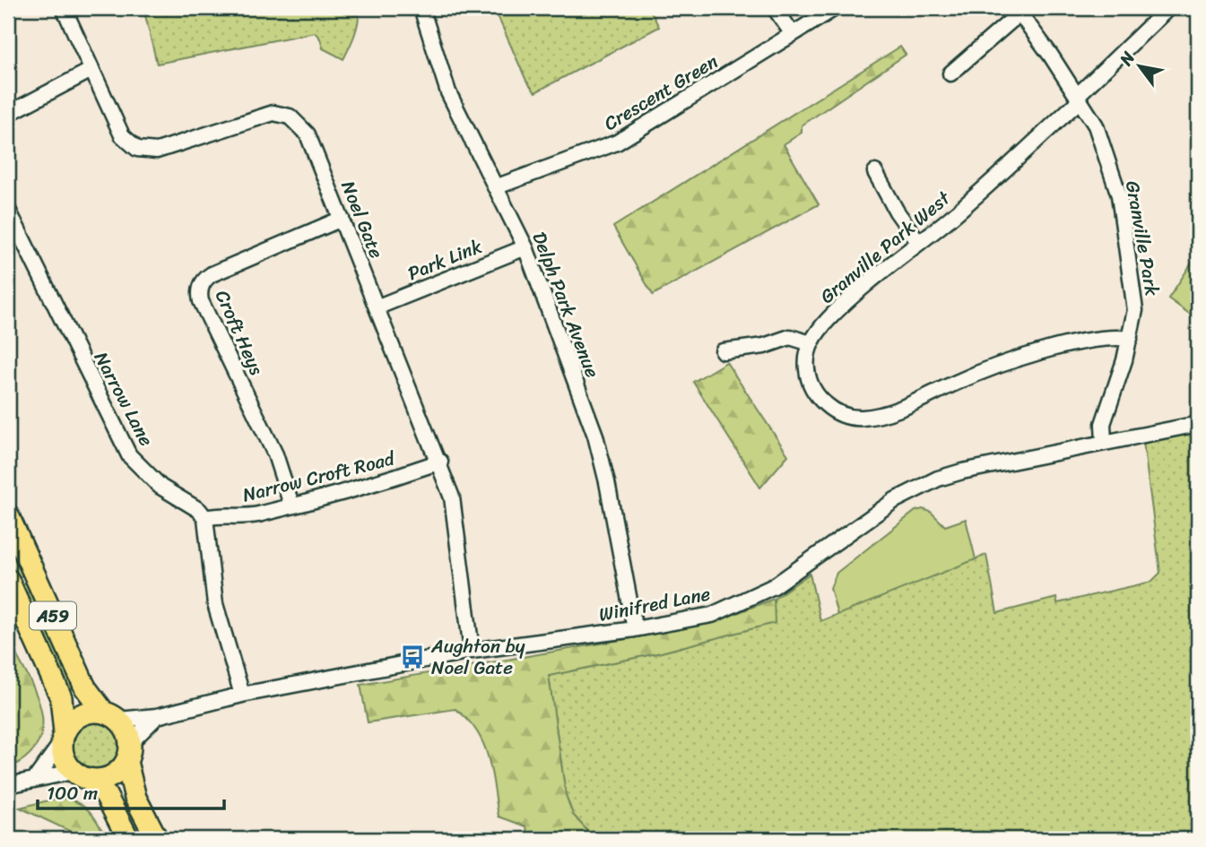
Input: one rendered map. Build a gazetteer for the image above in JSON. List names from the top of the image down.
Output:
{
  "streets": {
    "highway": ["A59"],
    "street": [
      "Crescent Green",
      "Noel Gate",
      "Granville Park",
      "Granville Park West",
      "Park Link",
      "Delph Park Avenue",
      "Croft Heys",
      "Narrow Lane",
      "Narrow Croft Road",
      "Winifred Lane"
    ]
  },
  "crossings": [
    ["Crescent Green", "Delph Park Avenue"],
    ["Noel Gate", "Park Link"],
    ["Noel Gate", "Croft Heys"],
    ["Noel Gate", "Narrow Croft Road"],
    ["Noel Gate", "Winifred Lane"],
    ["Granville Park", "Granville Park West"],
    ["Granville Park", "Winifred Lane"],
    ["Park Link", "Delph Park Avenue"],
    ["Delph Park Avenue", "Winifred Lane"],
    ["Croft Heys", "Narrow Croft Road"],
    ["Narrow Lane", "Narrow Croft Road"],
    ["Winifred Lane", "A59"]
  ],
  "places": {
    "bus stop": ["Aughton by Noel Gate"]
  },
  "scale_bar": "100 m",
  "north": "top left"
}
